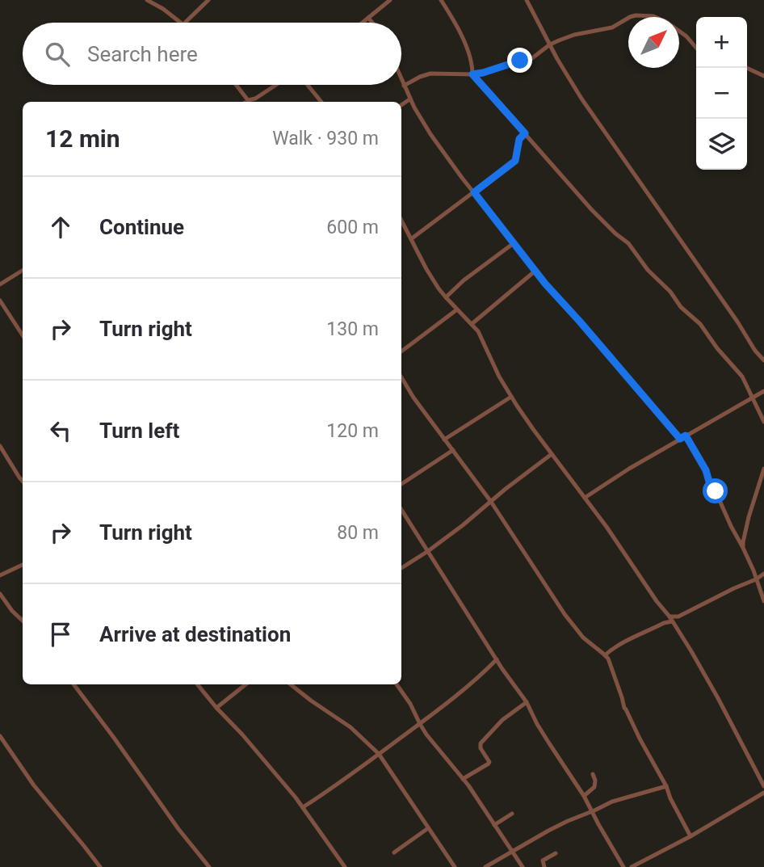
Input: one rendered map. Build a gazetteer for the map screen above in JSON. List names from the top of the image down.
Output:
{
  "north": "top right",
  "page": {
    "map_buttons": ["+", "−"],
    "search": "Search here",
    "heading": ["12 min", "Walk · 930 m"],
    "list": [
      ["Continue", "600 m"],
      ["Turn right", "130 m"],
      ["Turn left", "120 m"],
      ["Turn right", "80 m"],
      "Arrive at destination"
    ]
  }
}
